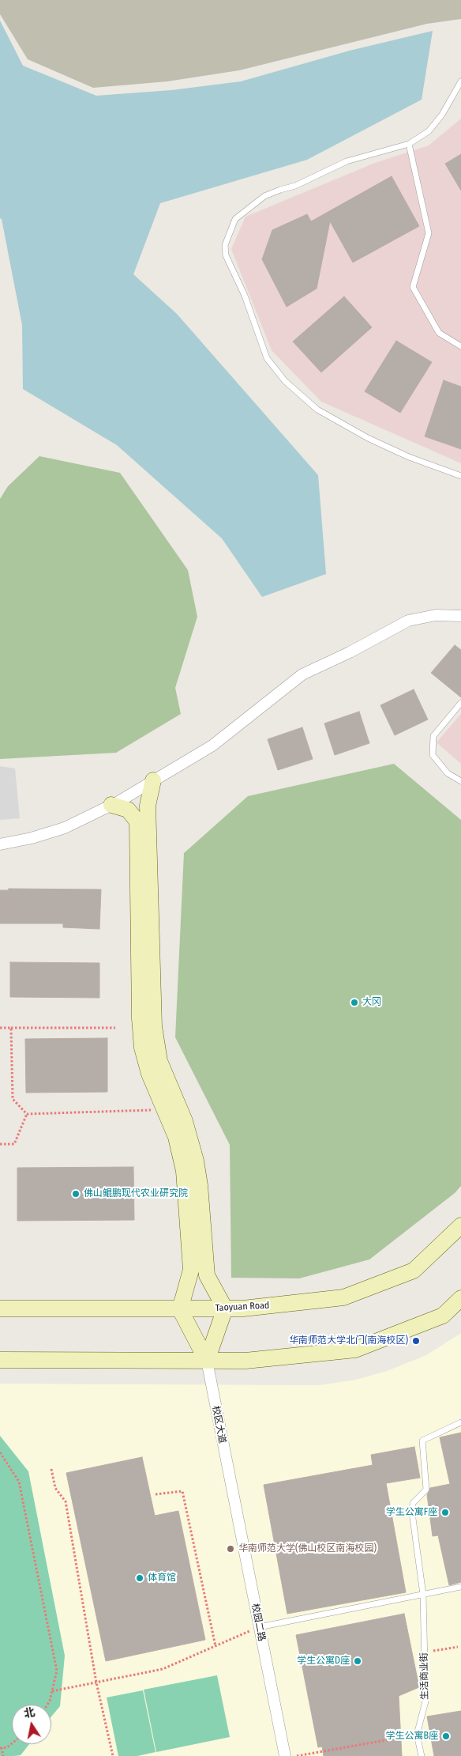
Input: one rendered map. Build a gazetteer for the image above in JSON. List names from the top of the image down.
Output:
{
  "streets": {
    "street": ["Taoyuan Road", "校区大道", "校园二路"],
    "lane": ["生活商业街"]
  },
  "crossings": [
    ["校区大道", "校园二路"]
  ],
  "places": [
    "大冈",
    "佛山鲲鹏现代农业研究院",
    "华南师范大学北门(南海校区)",
    "学生公寓F座",
    "华南师范大学(佛山校区南海校园)",
    "体育馆",
    "学生公寓D座",
    "学生公寓B座"
  ],
  "north": "top"
}
